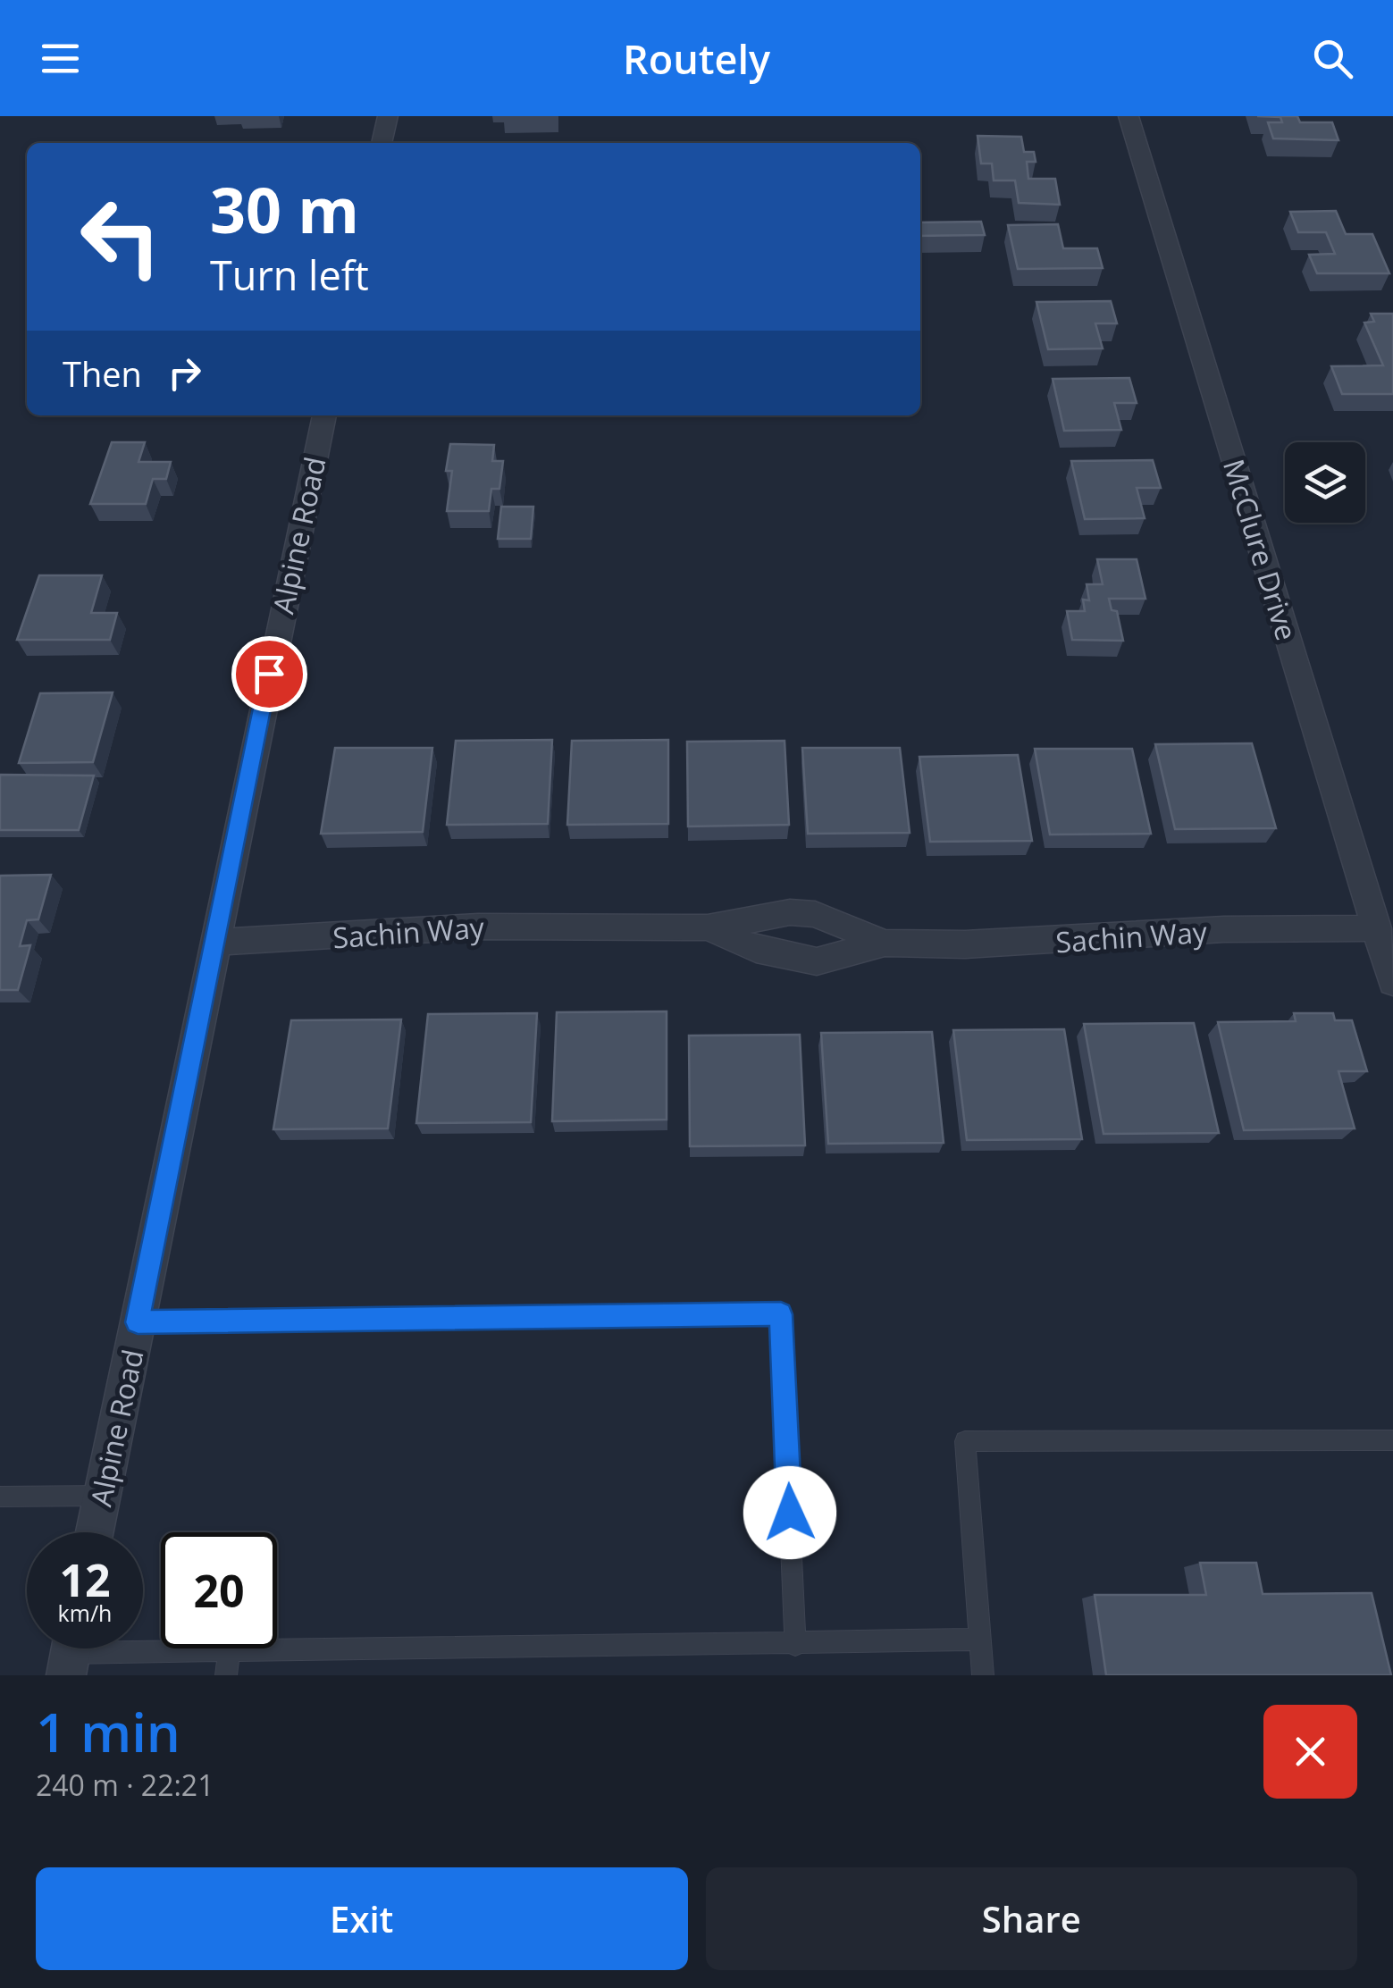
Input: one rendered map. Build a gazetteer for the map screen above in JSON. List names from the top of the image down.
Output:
{
  "streets": {
    "street": ["Alpine Road", "McClure Drive", "Sachin Way"]
  },
  "crossings": [
    ["Alpine Road", "Sachin Way"],
    ["McClure Drive", "Sachin Way"]
  ],
  "page": {
    "header": "Routely",
    "turn": ["30 m", "Turn left"],
    "then": "Then",
    "speed": "12 km/h",
    "limit": "20",
    "heading": ["1 min", "240 m · 22:21"],
    "buttons": ["Exit", "Share"]
  }
}
